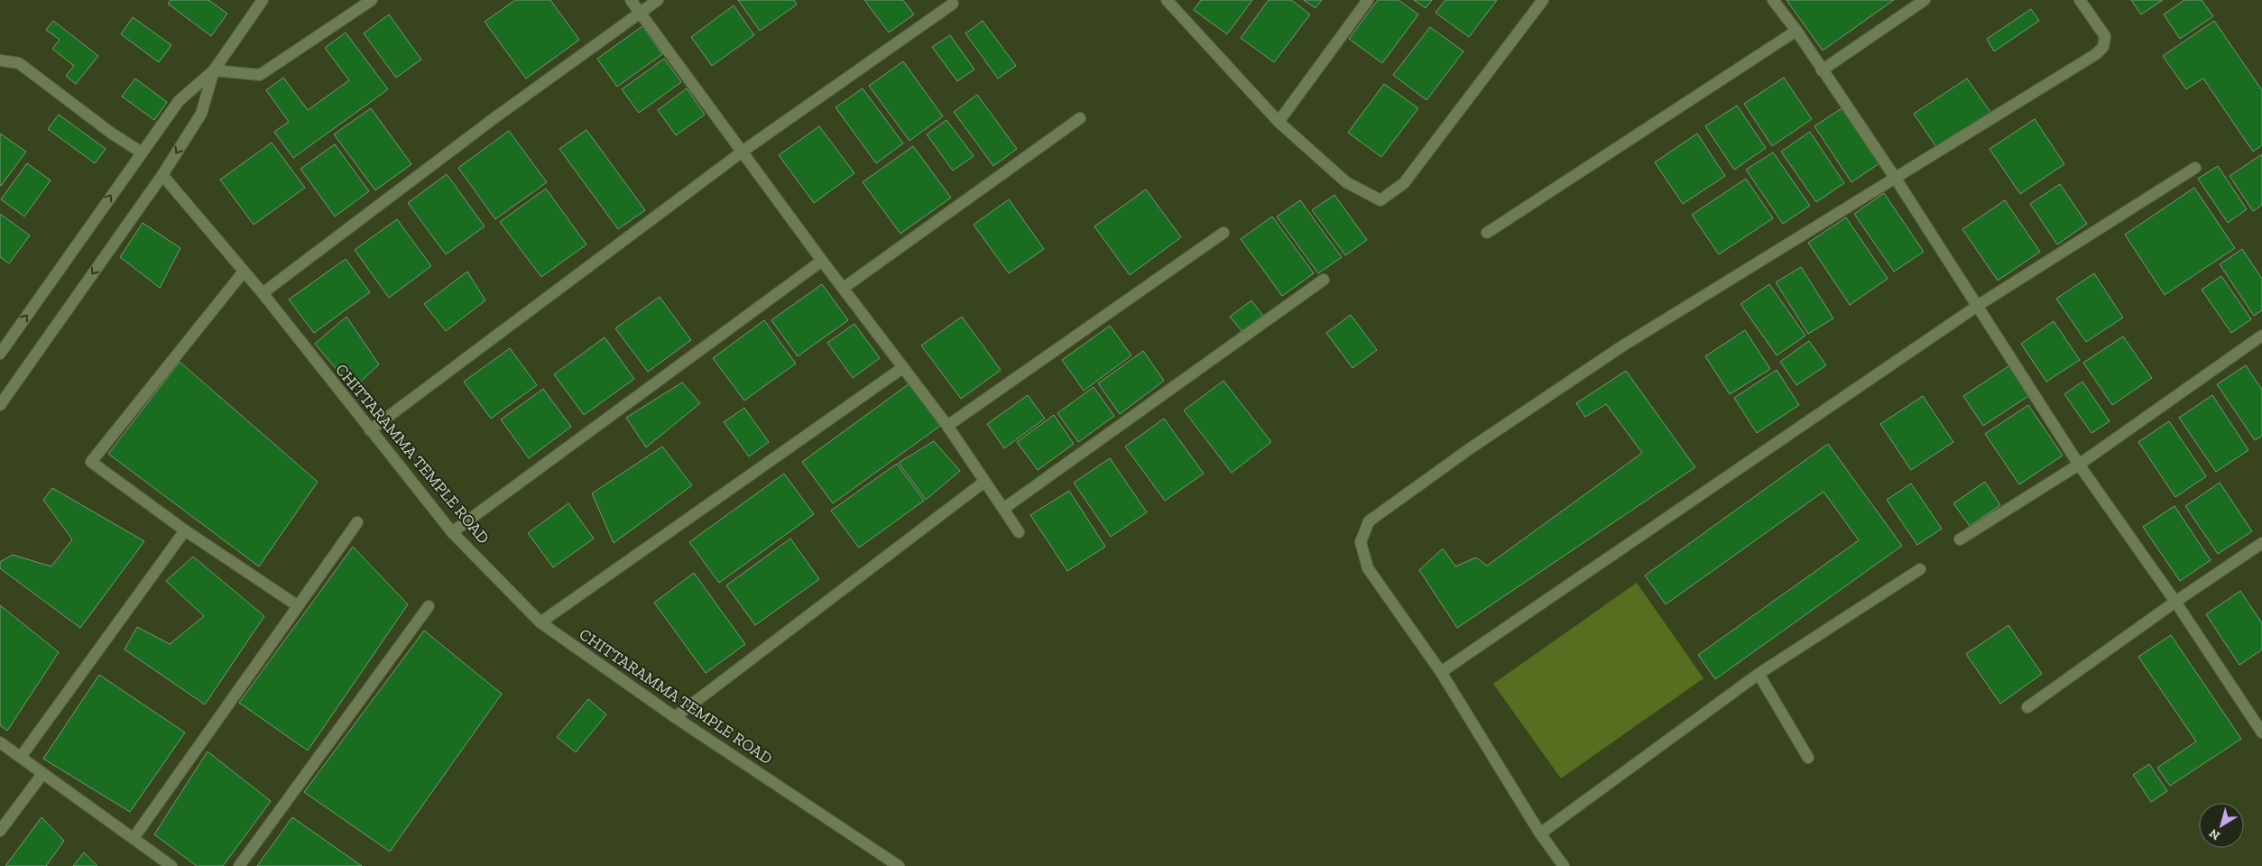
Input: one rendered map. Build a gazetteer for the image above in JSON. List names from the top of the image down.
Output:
{
  "streets": {
    "street": ["CHITTARAMMA TEMPLE ROAD"]
  },
  "north": "bottom left"
}
